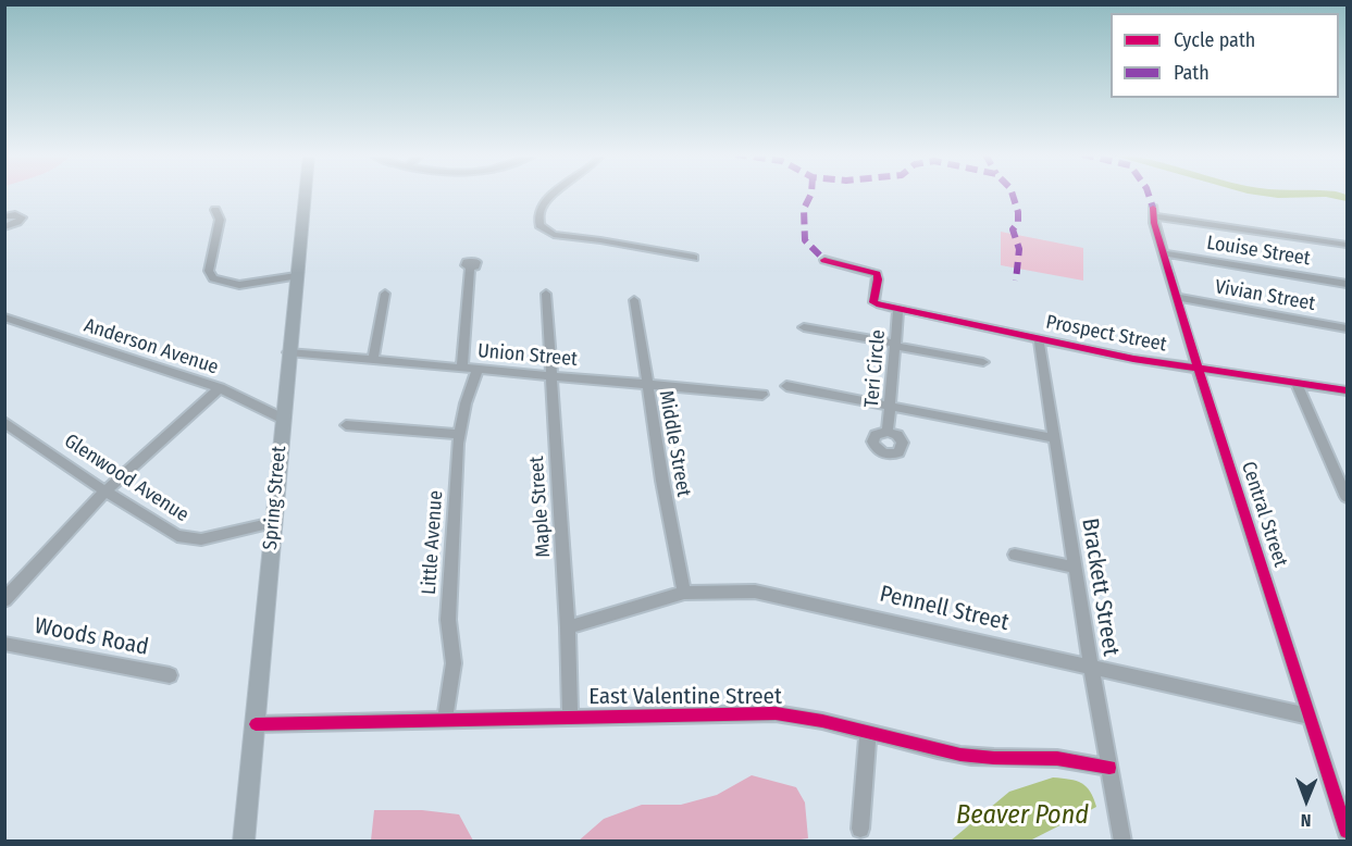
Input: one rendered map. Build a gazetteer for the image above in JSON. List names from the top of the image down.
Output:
{
  "streets": {
    "main road": ["Spring Street"],
    "street": [
      "Louise Street",
      "Vivian Street",
      "Prospect Street",
      "Anderson Avenue",
      "Union Street",
      "Teri Circle",
      "Middle Street",
      "Glenwood Avenue",
      "Maple Street",
      "Central Street",
      "Little Avenue",
      "Brackett Street",
      "Pennell Street",
      "Woods Road",
      "East Valentine Street"
    ]
  },
  "crossings": [
    ["Louise Street", "Central Street"],
    ["Vivian Street", "Central Street"],
    ["Prospect Street", "Teri Circle"],
    ["Prospect Street", "Central Street"],
    ["Prospect Street", "Brackett Street"],
    ["Anderson Avenue", "Spring Street"],
    ["Union Street", "Middle Street"],
    ["Union Street", "Spring Street"],
    ["Union Street", "Maple Street"],
    ["Union Street", "Little Avenue"],
    ["Middle Street", "Pennell Street"],
    ["Glenwood Avenue", "Spring Street"],
    ["Spring Street", "East Valentine Street"],
    ["Maple Street", "Pennell Street"],
    ["Maple Street", "East Valentine Street"],
    ["Central Street", "Pennell Street"],
    ["Little Avenue", "East Valentine Street"],
    ["Brackett Street", "Pennell Street"],
    ["Brackett Street", "East Valentine Street"]
  ],
  "water": ["Beaver Pond"],
  "legend": ["Cycle path", "Path"],
  "north": "bottom"
}
